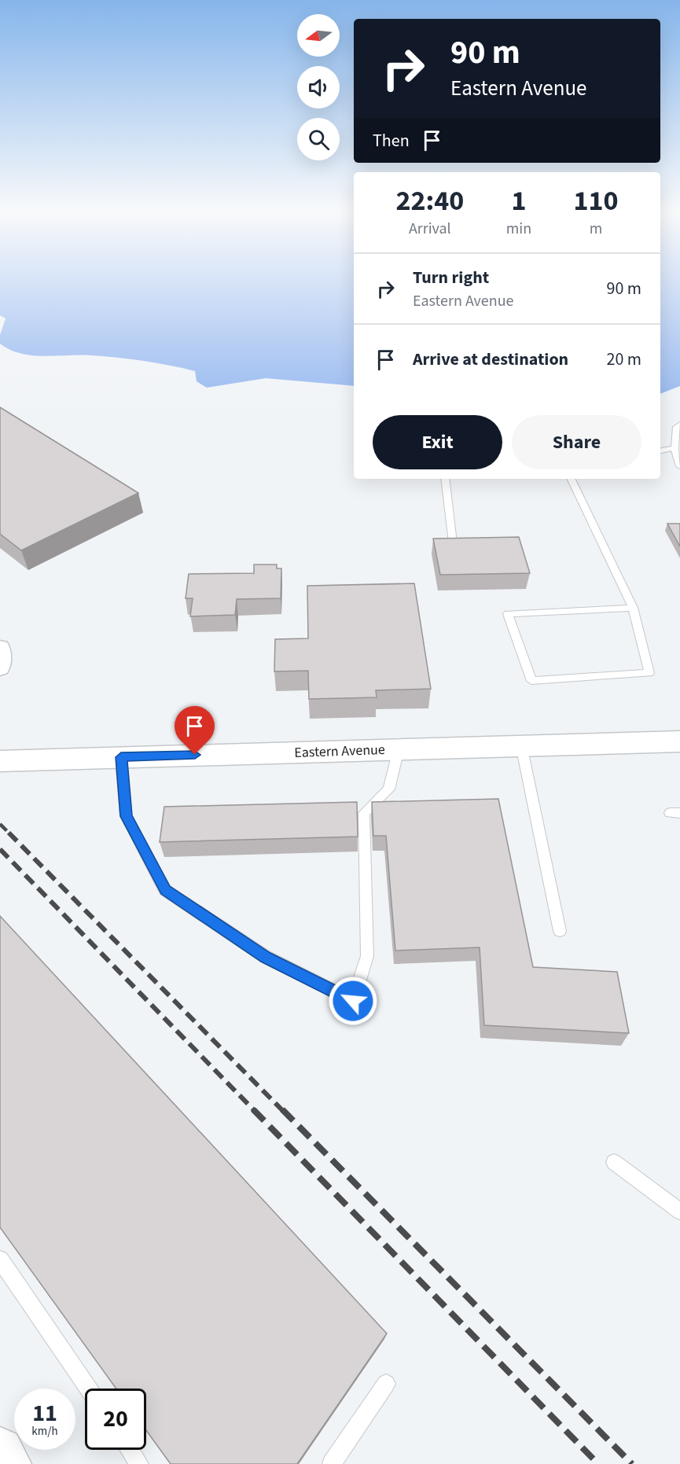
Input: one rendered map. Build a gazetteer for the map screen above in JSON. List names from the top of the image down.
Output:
{
  "streets": {
    "main road": ["Eastern Avenue"]
  },
  "north": "left",
  "page": {
    "turn": ["90 m", "Eastern Avenue"],
    "then": "Then",
    "eta": [
      "22:40",
      "Arrival",
      "1",
      "min",
      "110",
      "m"
    ],
    "list": [
      {
        "name": "Turn right",
        "note": "Eastern Avenue",
        "value": "90 m"
      },
      {
        "name": "Arrive at destination",
        "value": "20 m"
      }
    ],
    "buttons": ["Exit", "Share"],
    "speed": "11 km/h",
    "limit": "20"
  }
}
